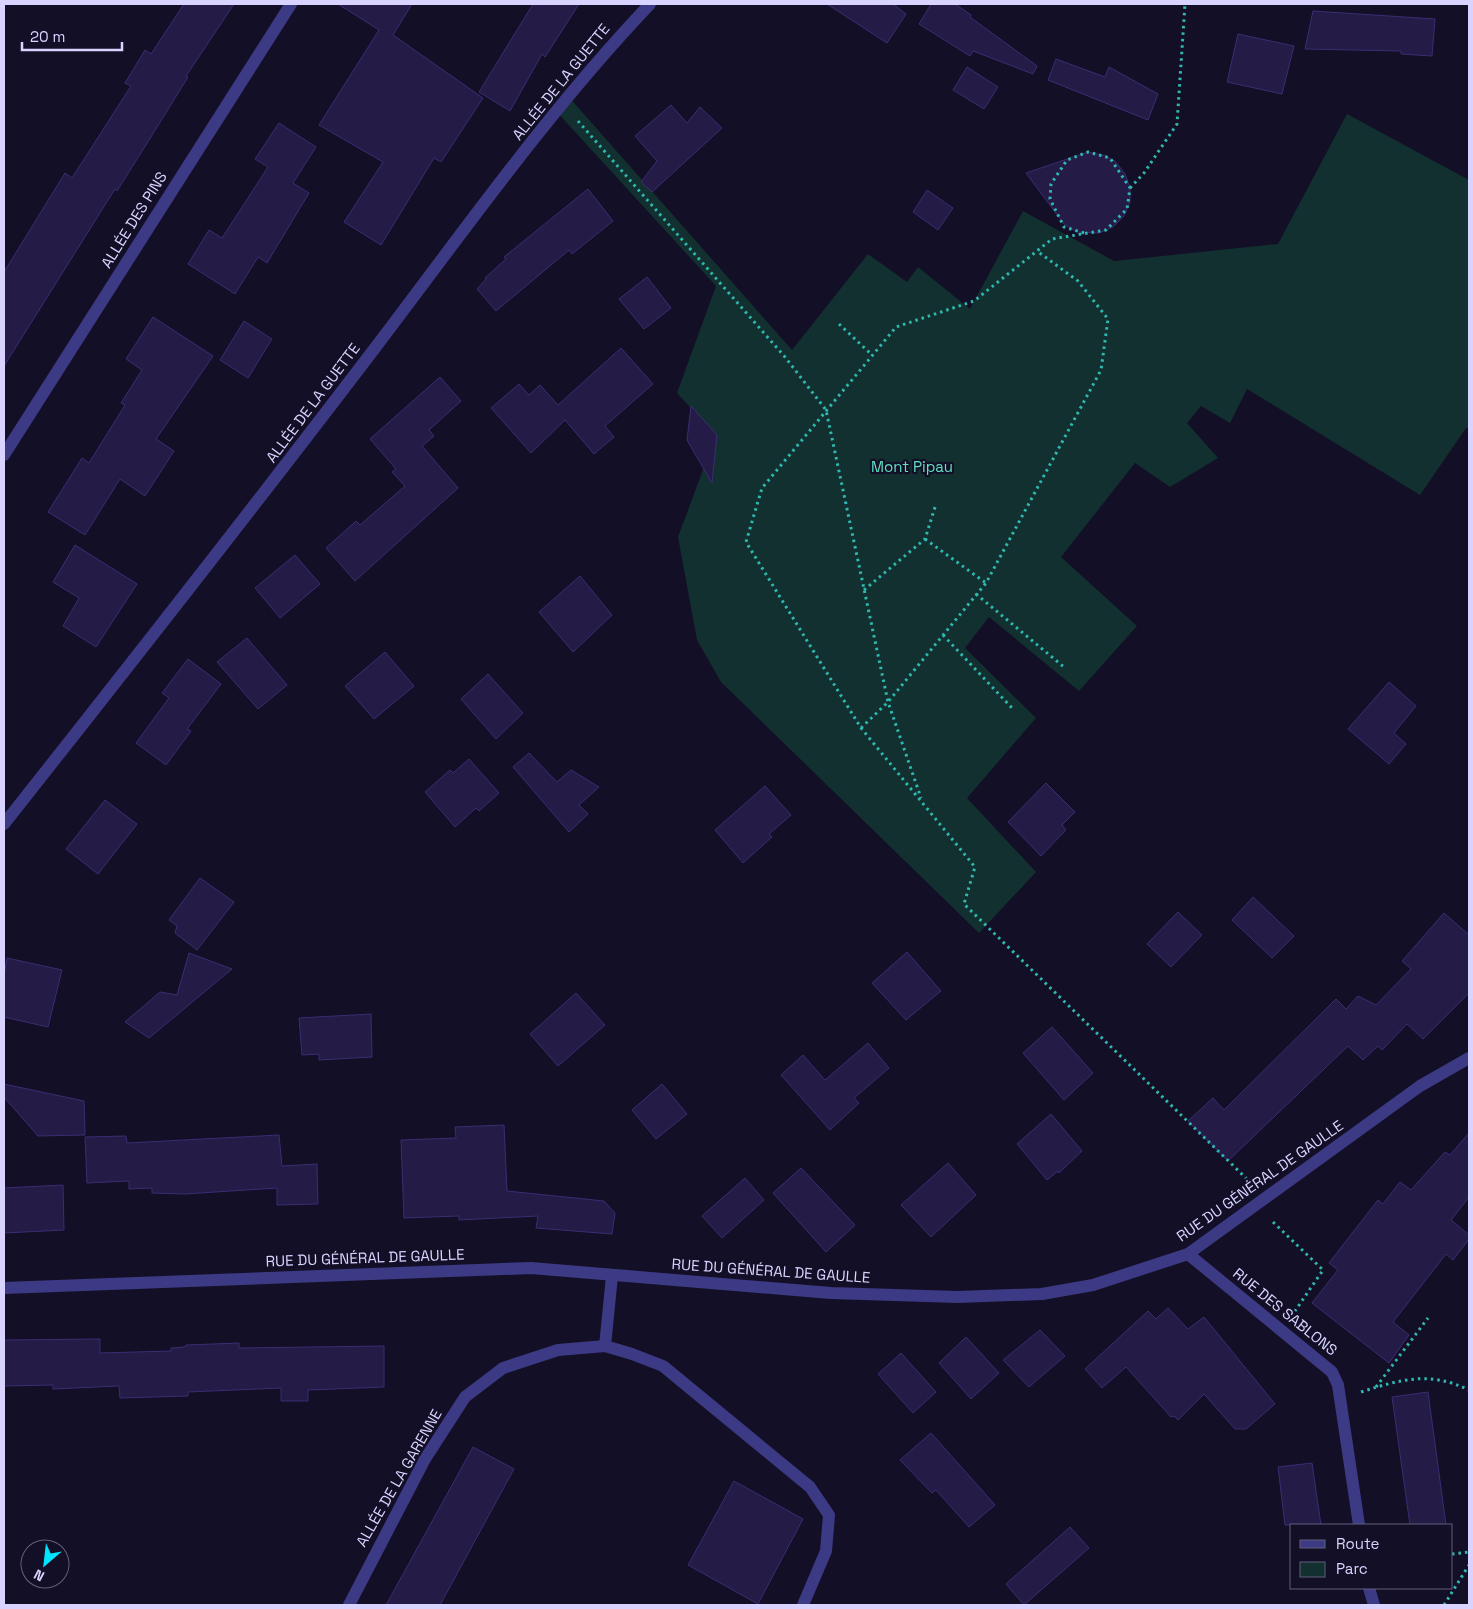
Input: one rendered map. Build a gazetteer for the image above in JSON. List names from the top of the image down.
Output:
{
  "streets": {
    "street": [
      "ALLÉE DE LA GUETTE",
      "ALLÉE DES PINS",
      "RUE DU GÉNÉRAL DE GAULLE",
      "RUE DES SABLONS",
      "ALLÉE DE LA GARENNE"
    ]
  },
  "crossings": [
    ["RUE DU GÉNÉRAL DE GAULLE", "RUE DES SABLONS"]
  ],
  "parks": ["Mont Pipau"],
  "legend": ["Route", "Parc"],
  "scale_bar": "20 m",
  "north": "bottom left"
}
